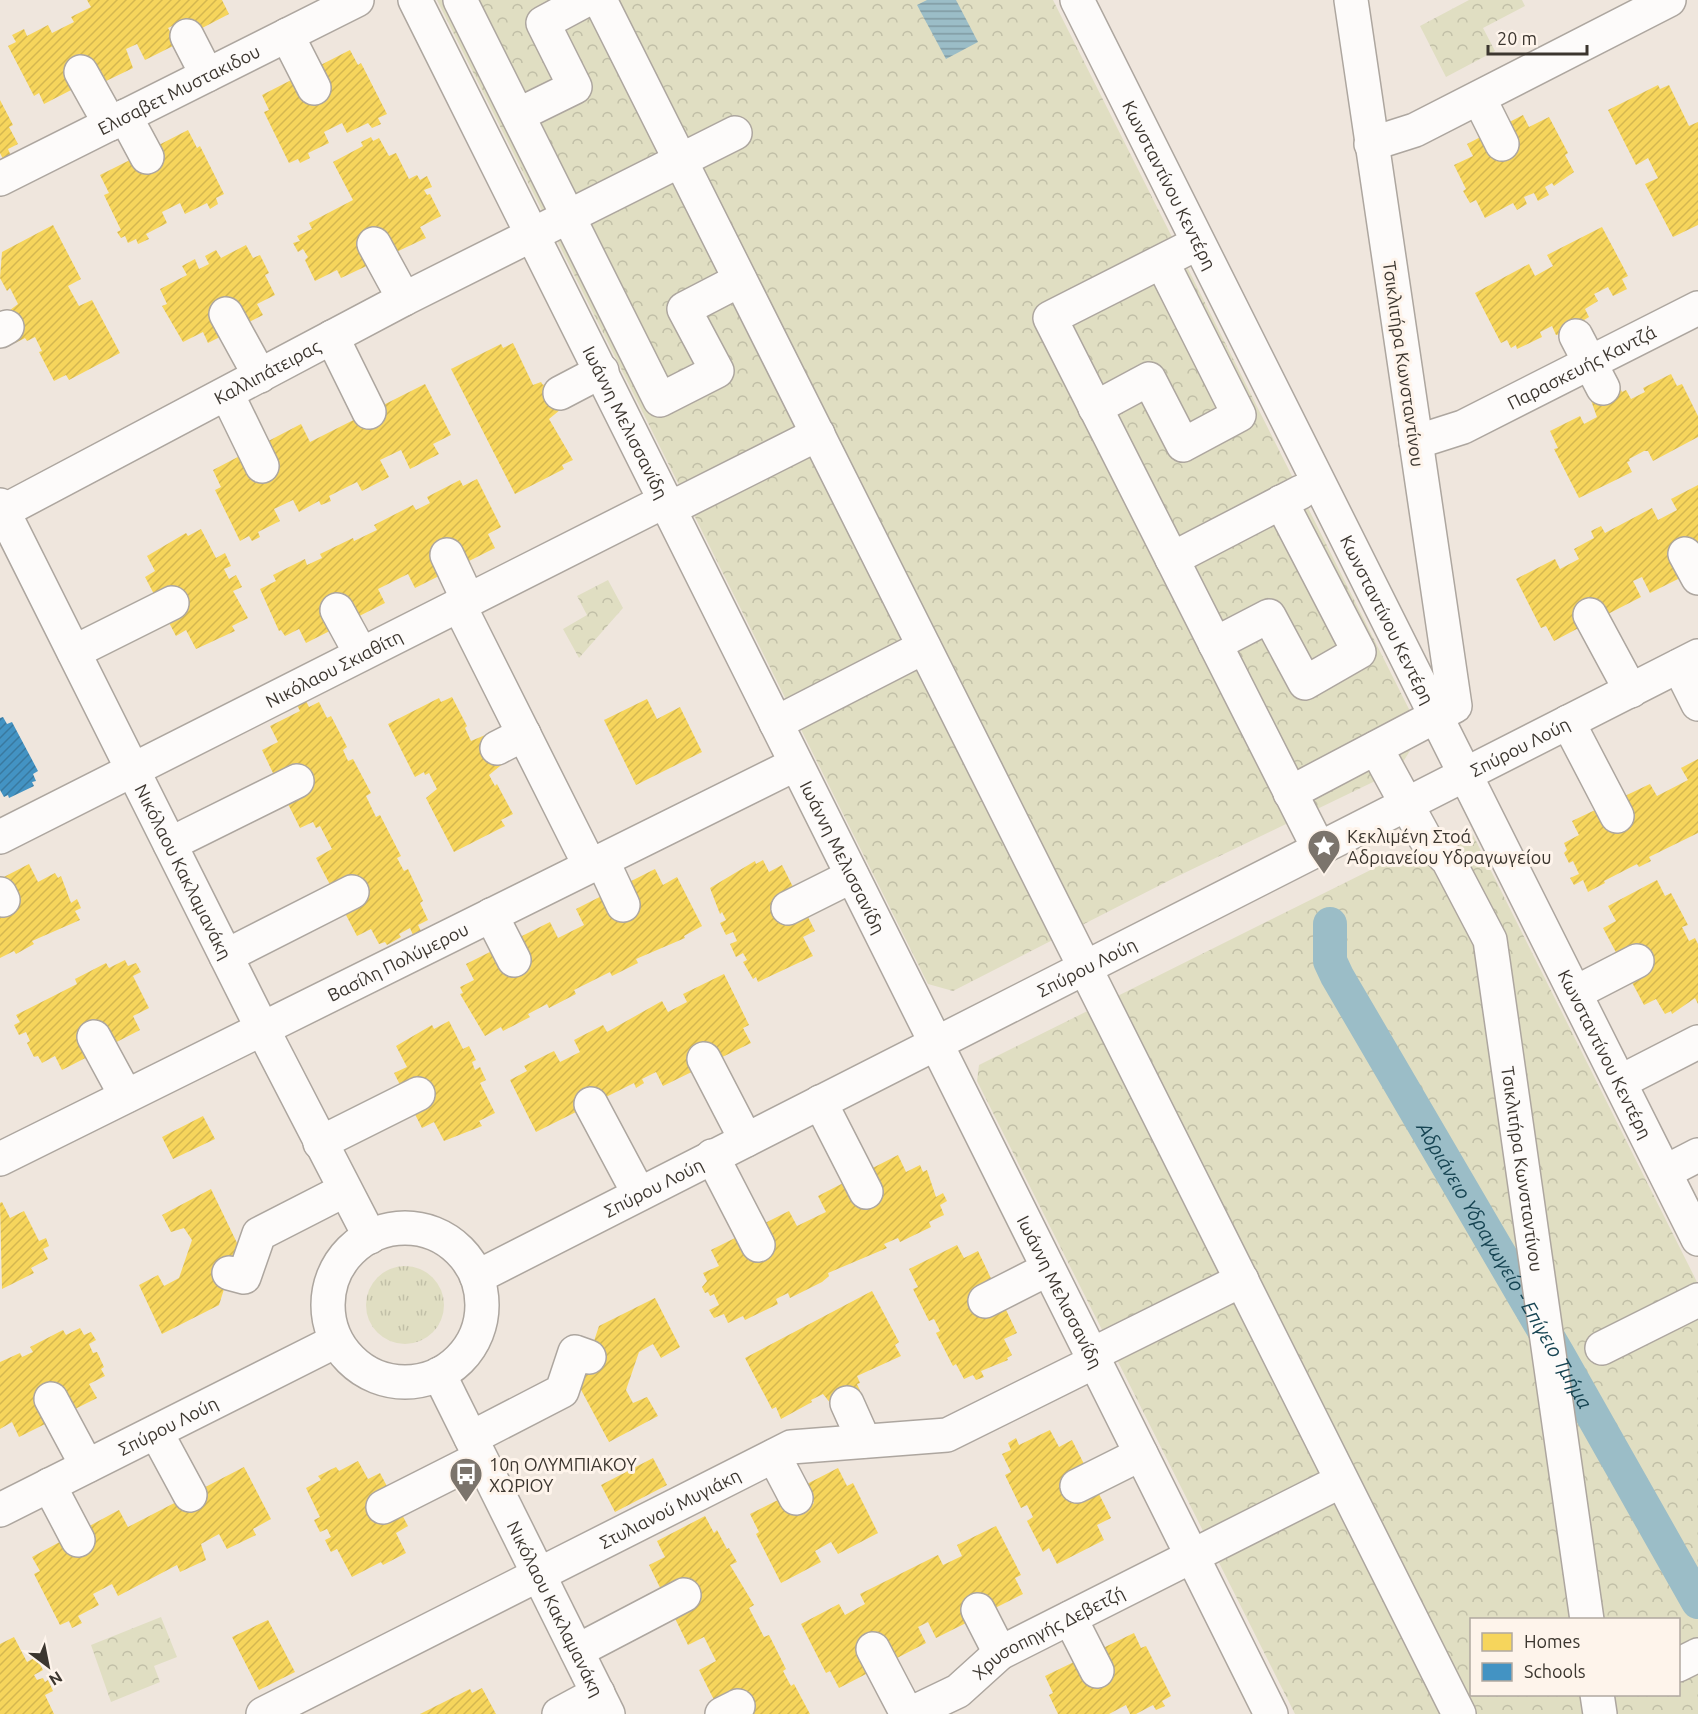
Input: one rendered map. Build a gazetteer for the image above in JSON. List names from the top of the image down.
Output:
{
  "streets": {
    "street": [
      "Ελισαβετ Μυστακιδου",
      "Κωνσταντίνου Κεντέρη",
      "Τσικλιτήρα Κωνσταντίνου",
      "Παρασκευής Καντζά",
      "Καλλιπάτειρας",
      "Ιωάννη Μελισσανίδη",
      "Νικόλαου Σκιαθίτη",
      "Σπύρου Λούη",
      "Νικόλαου Κακλαμανάκη",
      "Βασίλη Πολύμερου",
      "Στυλιανού Μυγιάκη",
      "Χρυσοπηγής Δεβετζή"
    ]
  },
  "crossings": [
    ["Κωνσταντίνου Κεντέρη", "Τσικλιτήρα Κωνσταντίνου"],
    ["Κωνσταντίνου Κεντέρη", "Σπύρου Λούη"],
    ["Τσικλιτήρα Κωνσταντίνου", "Παρασκευής Καντζά"],
    ["Τσικλιτήρα Κωνσταντίνου", "Σπύρου Λούη"],
    ["Καλλιπάτειρας", "Ιωάννη Μελισσανίδη"],
    ["Καλλιπάτειρας", "Νικόλαου Κακλαμανάκη"],
    ["Ιωάννη Μελισσανίδη", "Νικόλαου Σκιαθίτη"],
    ["Ιωάννη Μελισσανίδη", "Σπύρου Λούη"],
    ["Ιωάννη Μελισσανίδη", "Βασίλη Πολύμερου"],
    ["Ιωάννη Μελισσανίδη", "Στυλιανού Μυγιάκη"],
    ["Ιωάννη Μελισσανίδη", "Χρυσοπηγής Δεβετζή"],
    ["Νικόλαου Σκιαθίτη", "Νικόλαου Κακλαμανάκη"],
    ["Σπύρου Λούη", "Νικόλαου Κακλαμανάκη"],
    ["Νικόλαου Κακλαμανάκη", "Βασίλη Πολύμερου"],
    ["Νικόλαου Κακλαμανάκη", "Στυλιανού Μυγιάκη"]
  ],
  "water": ["Αδριάνειο Υδραγωγείο - Επίγειο Τμήμα"],
  "places": {
    "place": ["Κεκλιμένη Στοά Αδριανείου Υδραγωγείου"],
    "bus stop": ["10η ΟΛΥΜΠΙΑΚΟΥ ΧΩΡΙΟΥ"]
  },
  "legend": ["Homes", "Schools"],
  "scale_bar": "20 m",
  "north": "bottom right"
}
